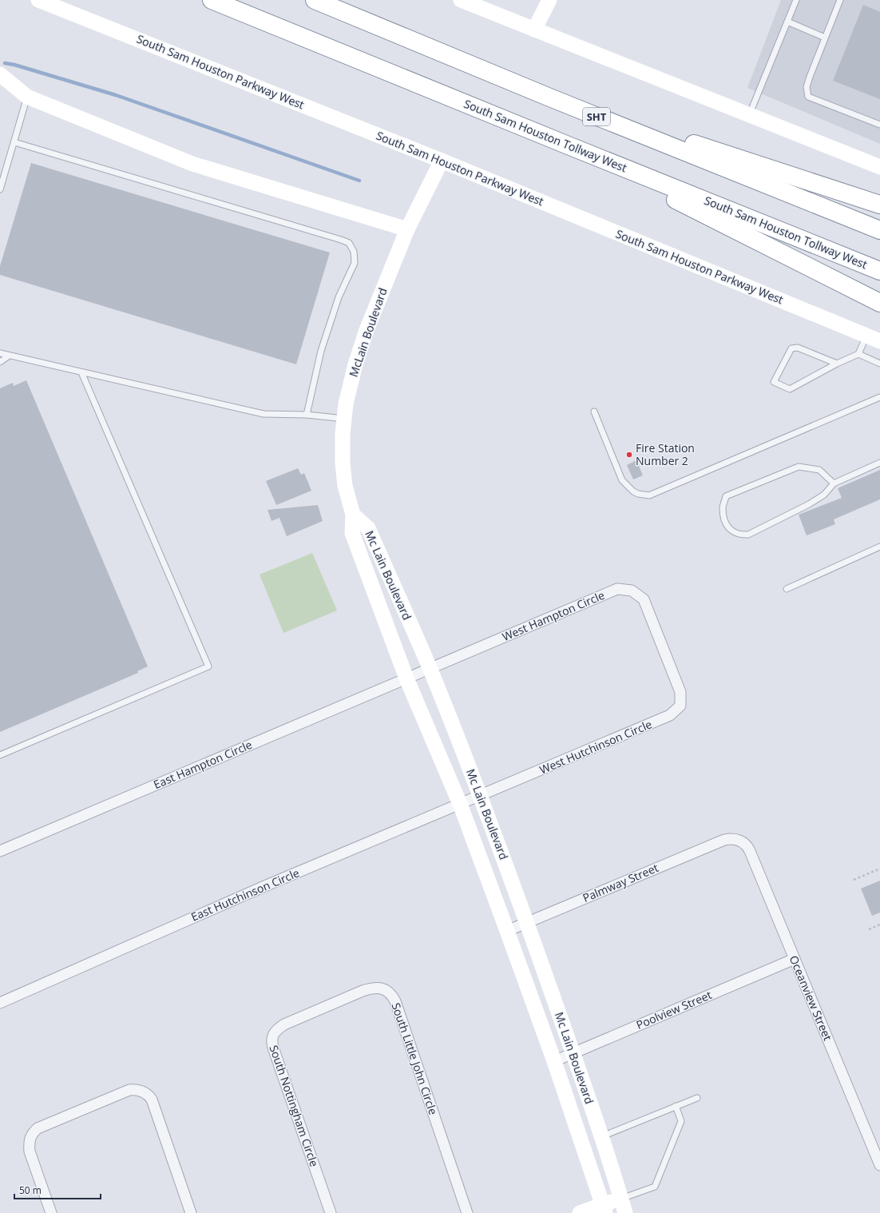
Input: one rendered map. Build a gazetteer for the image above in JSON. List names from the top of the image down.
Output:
{
  "streets": {
    "highway": ["SHT", "South Sam Houston Tollway West"],
    "street": [
      "South Sam Houston Parkway West",
      "McLain Boulevard",
      "Mc Lain Boulevard",
      "West Hampton Circle",
      "West Hutchinson Circle",
      "East Hampton Circle",
      "Palmway Street",
      "East Hutchinson Circle",
      "Oceanview Street",
      "Poolview Street",
      "South Little John Circle",
      "South Nottingham Circle"
    ]
  },
  "crossings": [
    ["South Sam Houston Parkway West", "McLain Boulevard"],
    ["McLain Boulevard", "Mc Lain Boulevard"],
    ["Mc Lain Boulevard", "West Hampton Circle"],
    ["Mc Lain Boulevard", "West Hutchinson Circle"],
    ["Mc Lain Boulevard", "East Hampton Circle"],
    ["Mc Lain Boulevard", "Palmway Street"],
    ["Mc Lain Boulevard", "East Hutchinson Circle"],
    ["Mc Lain Boulevard", "Poolview Street"],
    ["West Hampton Circle", "West Hutchinson Circle"],
    ["West Hampton Circle", "East Hampton Circle"],
    ["West Hutchinson Circle", "East Hutchinson Circle"],
    ["Palmway Street", "Oceanview Street"],
    ["Oceanview Street", "Poolview Street"],
    ["South Little John Circle", "South Nottingham Circle"]
  ],
  "places": ["Fire Station Number 2"],
  "scale_bar": "50 m"
}
